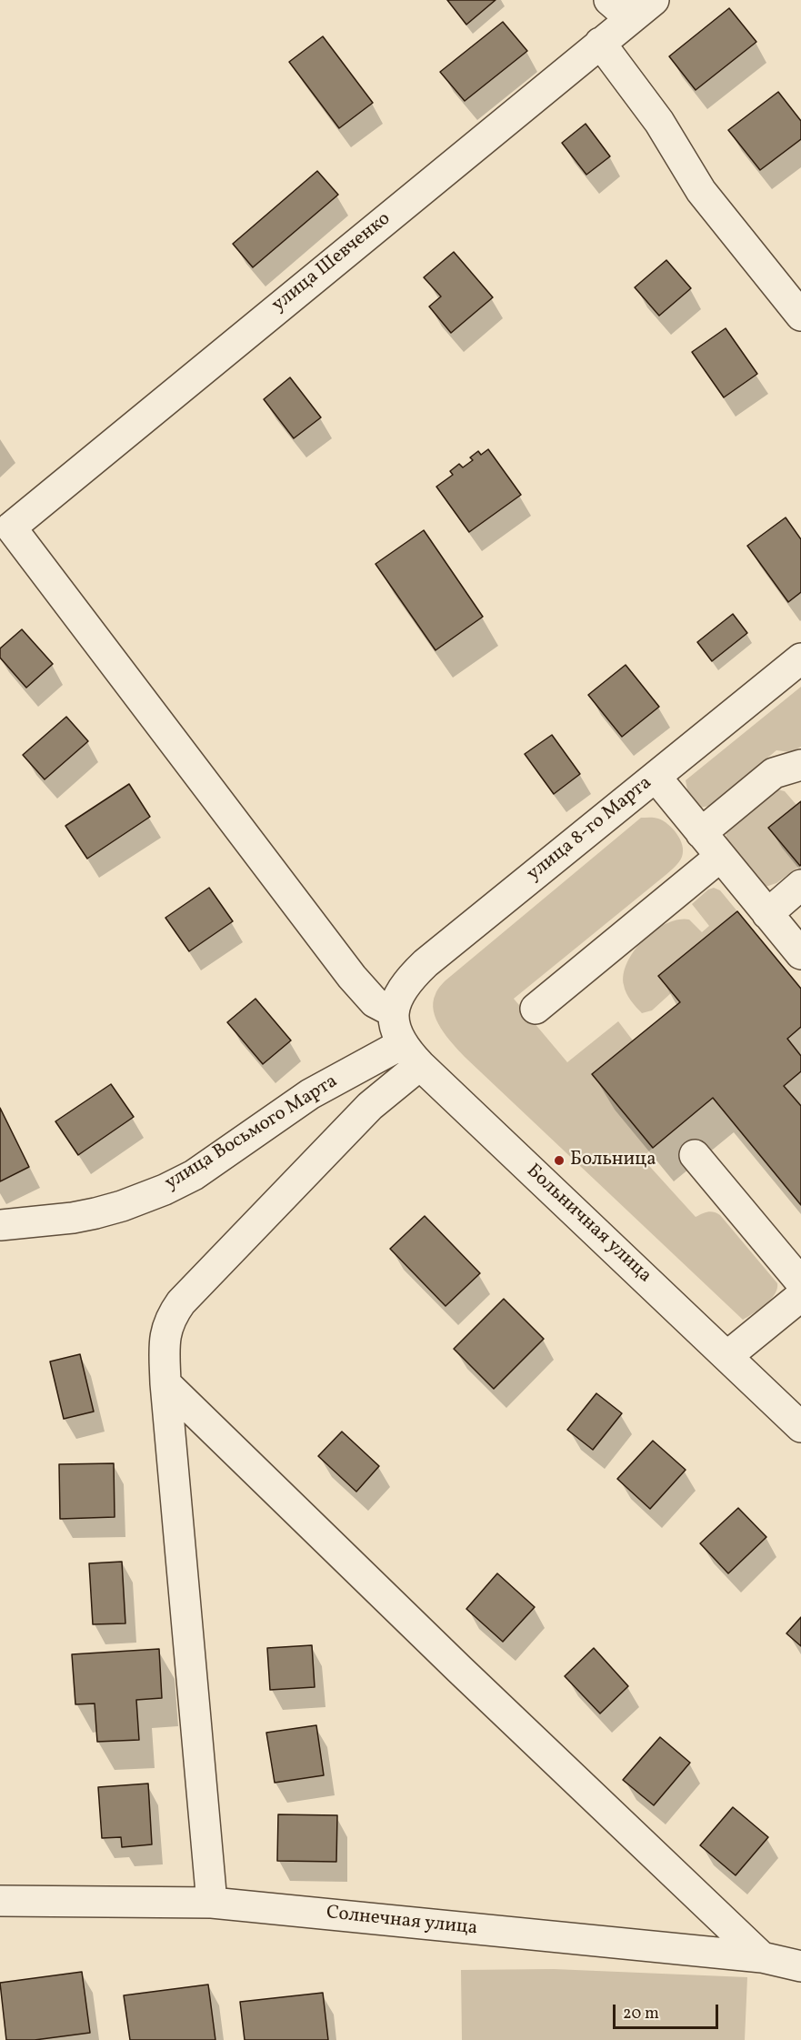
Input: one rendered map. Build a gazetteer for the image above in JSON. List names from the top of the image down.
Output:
{
  "streets": {
    "street": [
      "улица Шевченко",
      "улица 8-го Марта",
      "улица Восьмого Марта",
      "Больничная улица",
      "Солнечная улица"
    ]
  },
  "crossings": [
    ["улица Восьмого Марта", "Больничная улица"]
  ],
  "places": ["Больница"],
  "scale_bar": "20 m"
}
